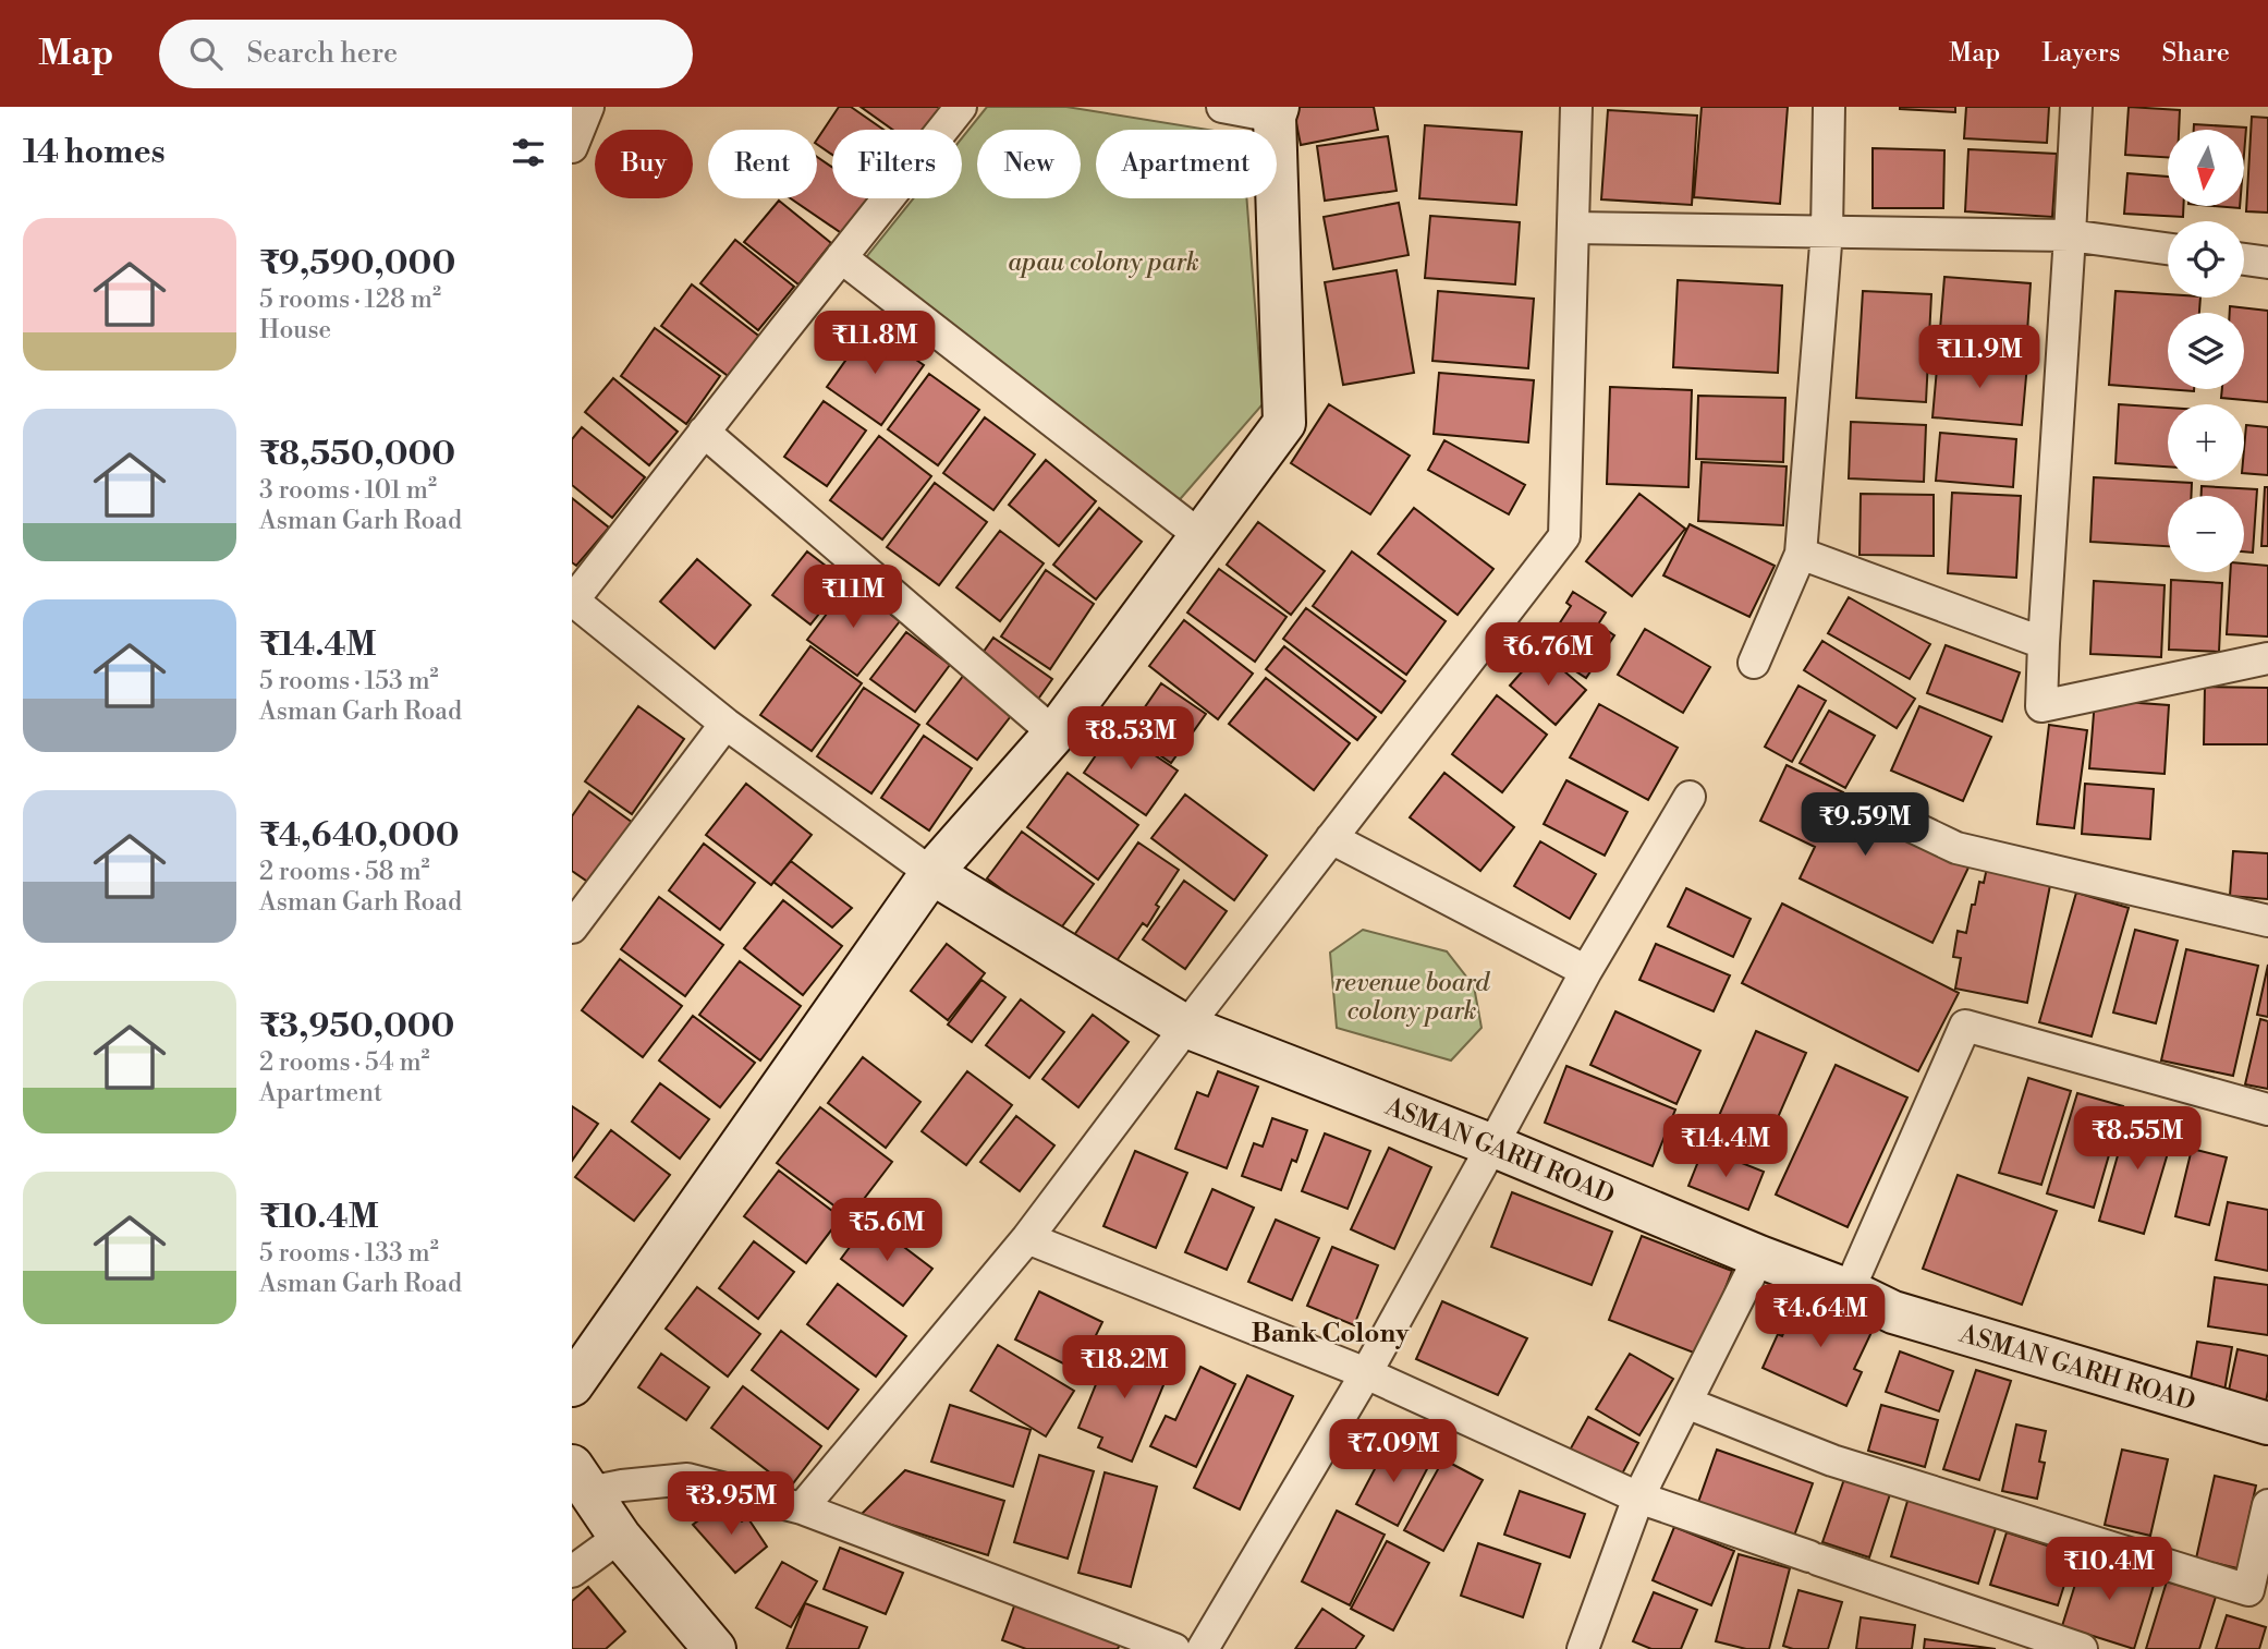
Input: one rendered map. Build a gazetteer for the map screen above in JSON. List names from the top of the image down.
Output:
{
  "streets": {
    "street": ["ASMAN GARH ROAD"]
  },
  "districts": ["Bank Colony"],
  "parks": ["apau colony park", "revenue board colony park"],
  "north": "bottom",
  "page": {
    "header": "Map",
    "search": "Search here",
    "nav": ["Map", "Layers", "Share"],
    "heading": "14 homes",
    "map_buttons": ["+", "−"],
    "chip": [
      "Buy",
      "Rent",
      "Filters",
      "New",
      "Apartment"
    ],
    "list": [
      {
        "name": "₹9,590,000",
        "note": "5 rooms · 128 m² · House"
      },
      {
        "name": "₹8,550,000",
        "note": "3 rooms · 101 m² · Asman Garh Road"
      },
      {
        "name": "₹14.4M",
        "note": "5 rooms · 153 m² · Asman Garh Road"
      },
      {
        "name": "₹4,640,000",
        "note": "2 rooms · 58 m² · Asman Garh Road"
      },
      {
        "name": "₹3,950,000",
        "note": "2 rooms · 54 m² · Apartment"
      },
      {
        "name": "₹10.4M",
        "note": "5 rooms · 133 m² · Asman Garh Road"
      }
    ],
    "price": [
      "₹11.8M",
      "₹11.9M",
      "₹11M",
      "₹6.76M",
      "₹8.53M",
      "₹9.59M",
      "₹8.55M",
      "₹14.4M",
      "₹5.6M",
      "₹4.64M",
      "₹18.2M",
      "₹7.09M",
      "₹3.95M",
      "₹10.4M"
    ]
  }
}
